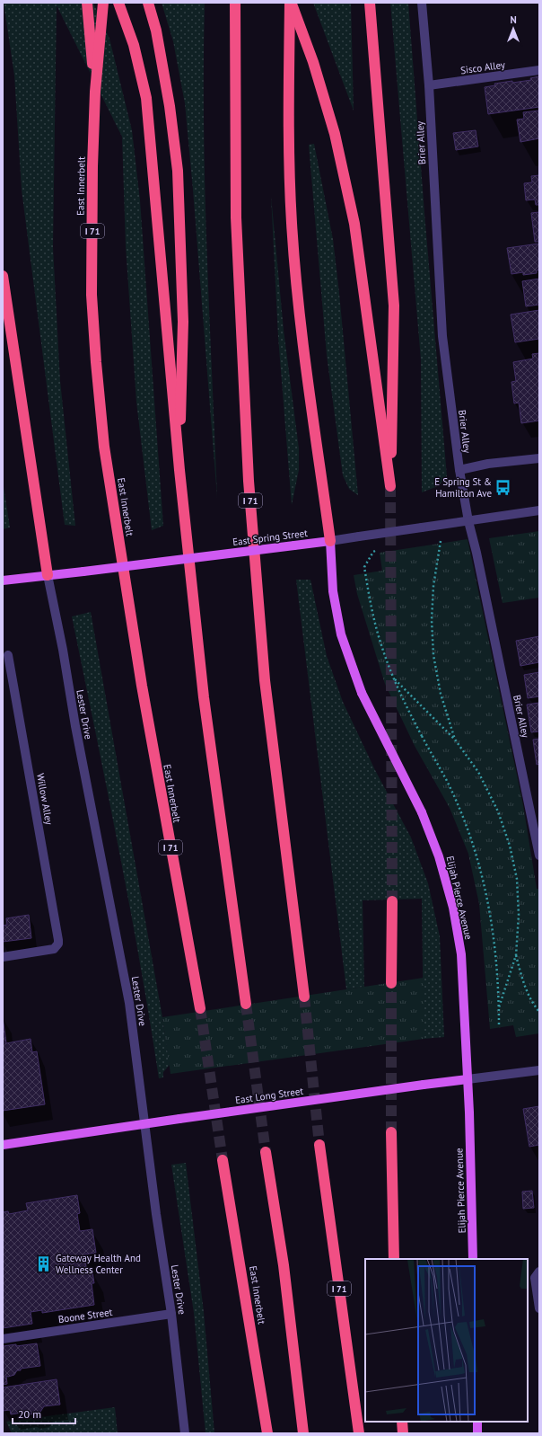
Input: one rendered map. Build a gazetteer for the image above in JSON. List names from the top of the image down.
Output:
{
  "streets": {
    "highway": ["East Innerbelt", "I 71"],
    "main road": ["East Spring Street", "Elijah Pierce Avenue", "East Long Street"],
    "street": [
      "Sisco Alley",
      "Brier Alley",
      "Lester Drive",
      "Willow Alley",
      "Boone Street"
    ]
  },
  "crossings": [
    ["Sisco Alley", "Brier Alley"],
    ["Brier Alley", "East Spring Street"],
    ["East Spring Street", "Lester Drive"],
    ["East Spring Street", "Elijah Pierce Avenue"],
    ["Lester Drive", "East Long Street"],
    ["Lester Drive", "Boone Street"],
    ["Elijah Pierce Avenue", "East Long Street"]
  ],
  "places": {
    "bus stop": ["E Spring St & Hamilton Ave"],
    "building": ["Gateway Health And Wellness Center"]
  },
  "scale_bar": "20 m",
  "north": "top"
}
